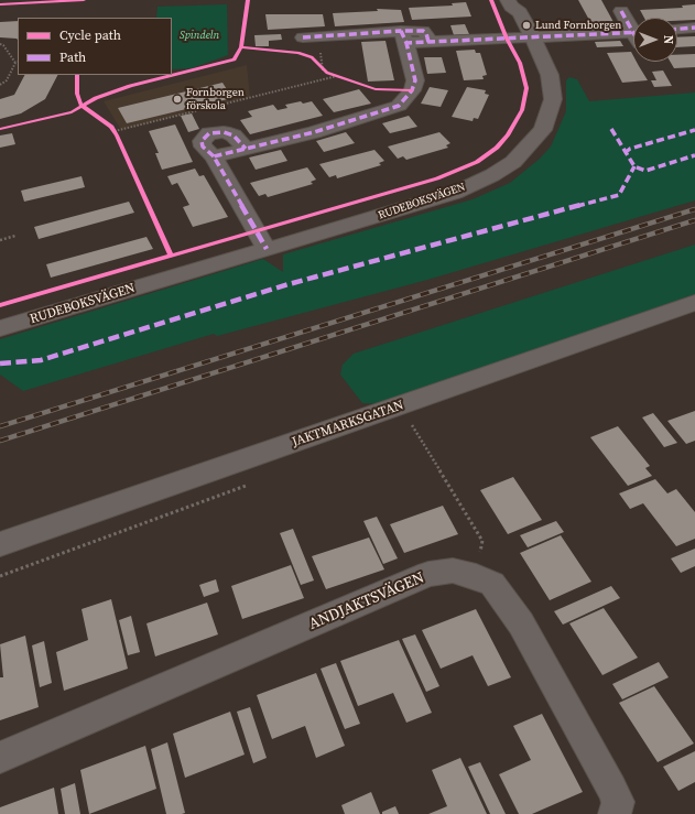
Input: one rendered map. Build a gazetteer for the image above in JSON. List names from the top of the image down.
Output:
{
  "streets": {
    "street": ["RUDEBOKSVÄGEN", "JAKTMARKSGATAN", "ANDJAKTSVÄGEN"]
  },
  "parks": ["Spindeln"],
  "places": ["Lund Fornborgen", "Fornborgen förskola"],
  "legend": ["Cycle path", "Path"],
  "north": "right"
}
